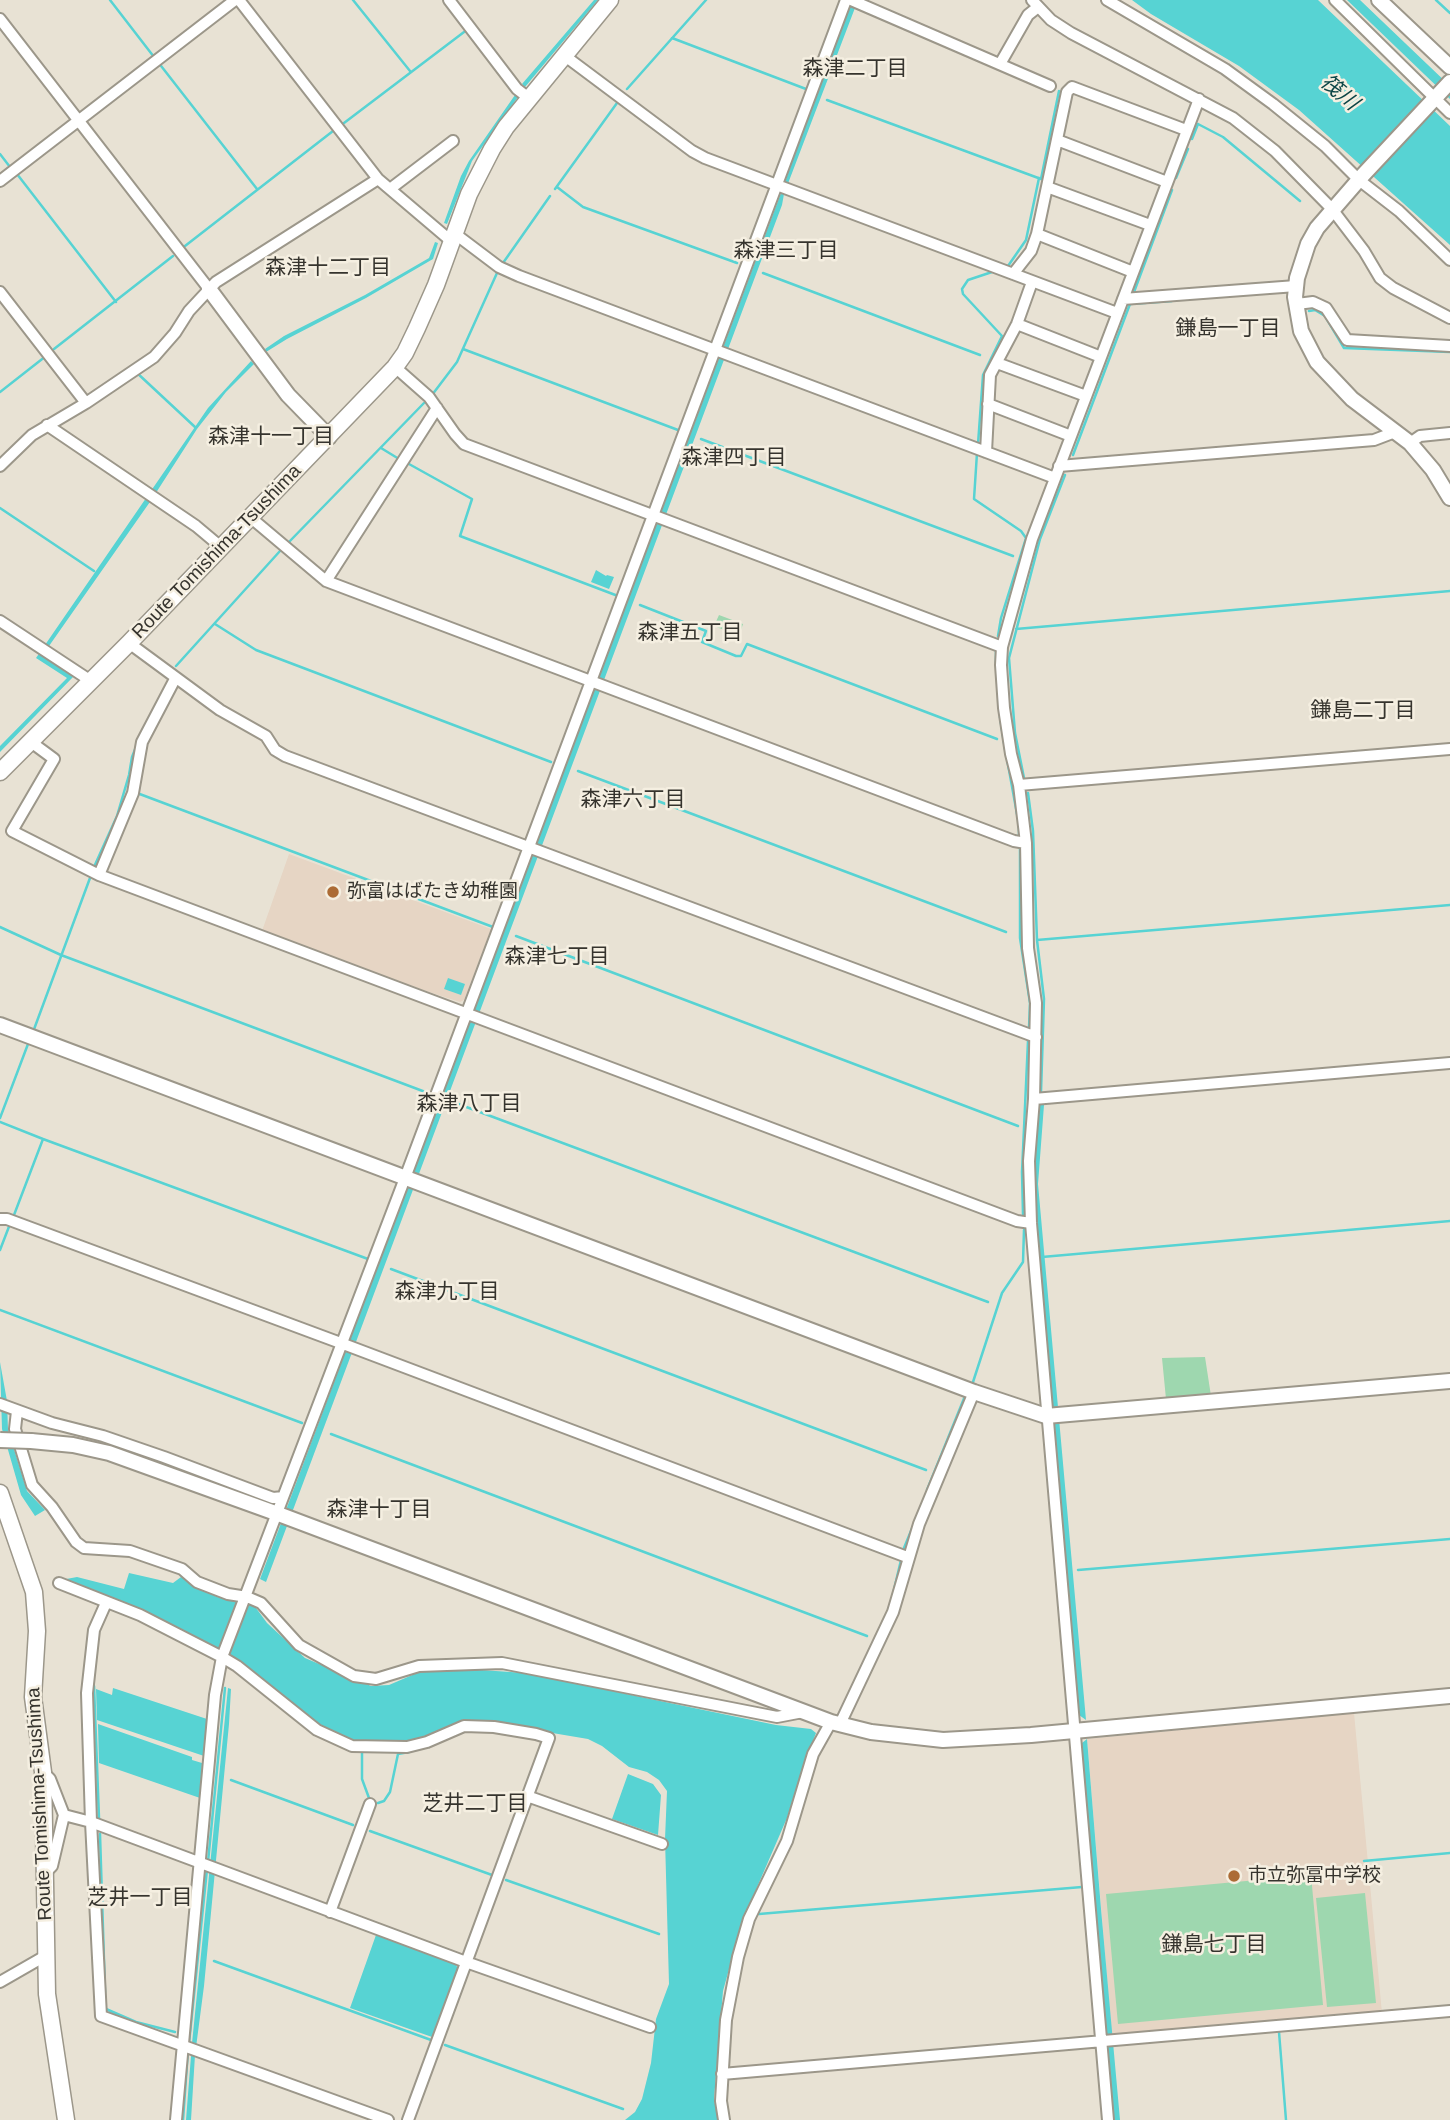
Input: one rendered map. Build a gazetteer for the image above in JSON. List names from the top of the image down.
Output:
{
  "streets": {
    "main road": ["Route Tomishima-Tsushima"]
  },
  "districts": [
    "森津二丁目",
    "森津三丁目",
    "森津十二丁目",
    "鎌島一丁目",
    "森津十一丁目",
    "森津四丁目",
    "森津五丁目",
    "鎌島二丁目",
    "森津六丁目",
    "森津七丁目",
    "森津八丁目",
    "森津九丁目",
    "森津十丁目",
    "芝井二丁目",
    "芝井一丁目",
    "鎌島七丁目"
  ],
  "water": ["筏川"],
  "places": ["弥富はばたき幼稚園", "市立弥冨中学校"]
}
